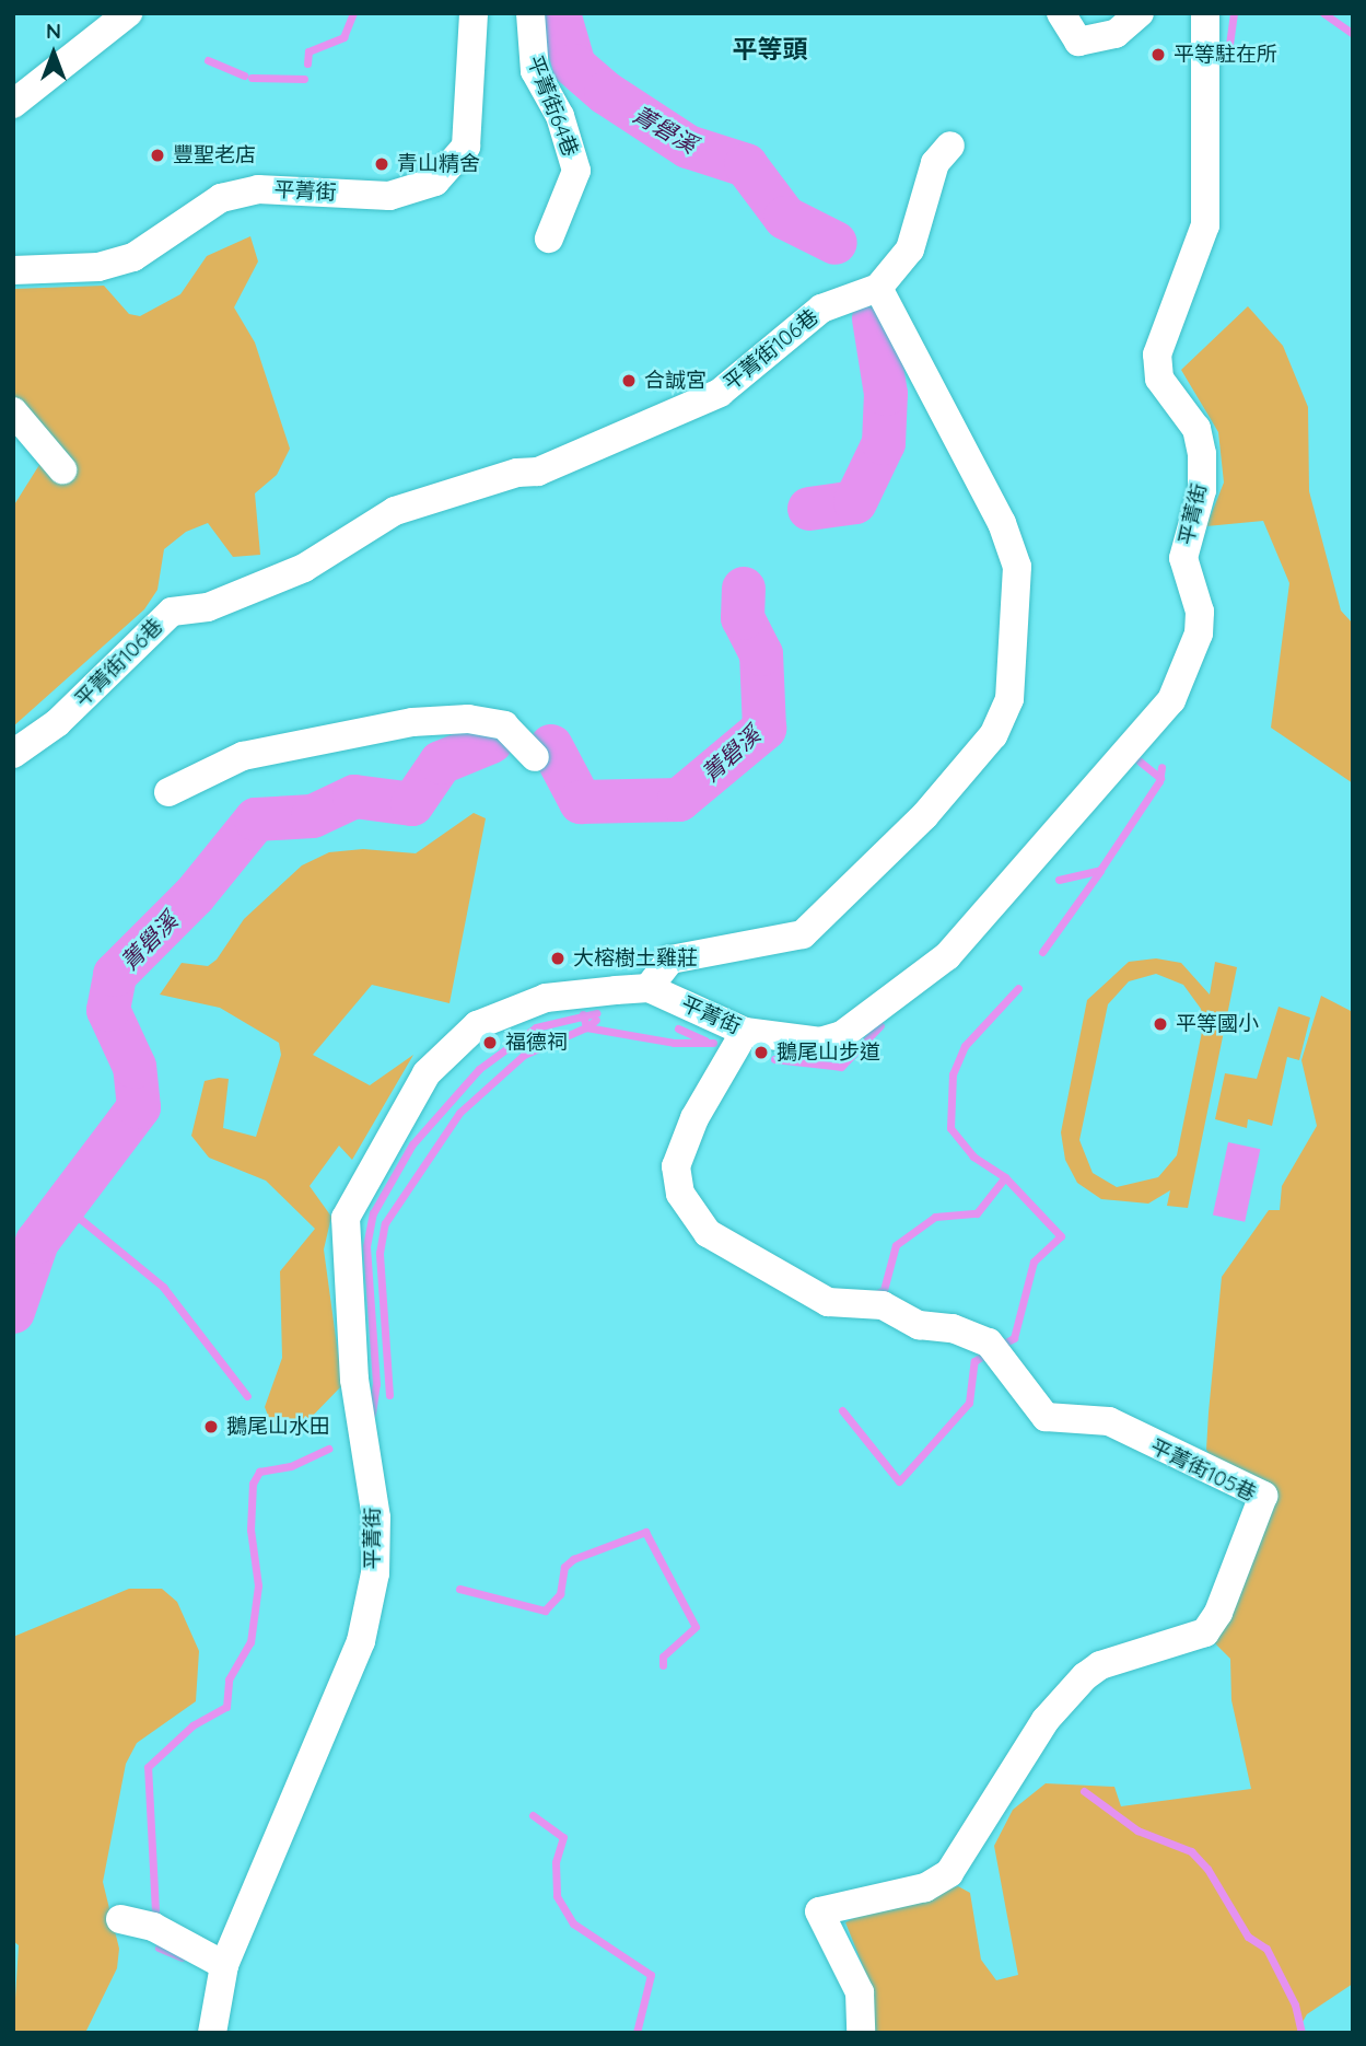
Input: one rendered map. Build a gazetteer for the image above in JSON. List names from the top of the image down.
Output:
{
  "streets": {
    "street": [
      "平菁街64巷",
      "平菁街",
      "平菁街106巷",
      "平菁街105巷"
    ]
  },
  "crossings": [
    ["平菁街", "平菁街105巷"]
  ],
  "districts": ["平等頭"],
  "water": ["菁礐溪"],
  "places": [
    "平等駐在所",
    "豐聖老店",
    "青山精舍",
    "合誠宮",
    "大榕樹土雞莊",
    "平等國小",
    "福德祠",
    "鵝尾山步道",
    "鵝尾山水田"
  ],
  "north": "top"
}
